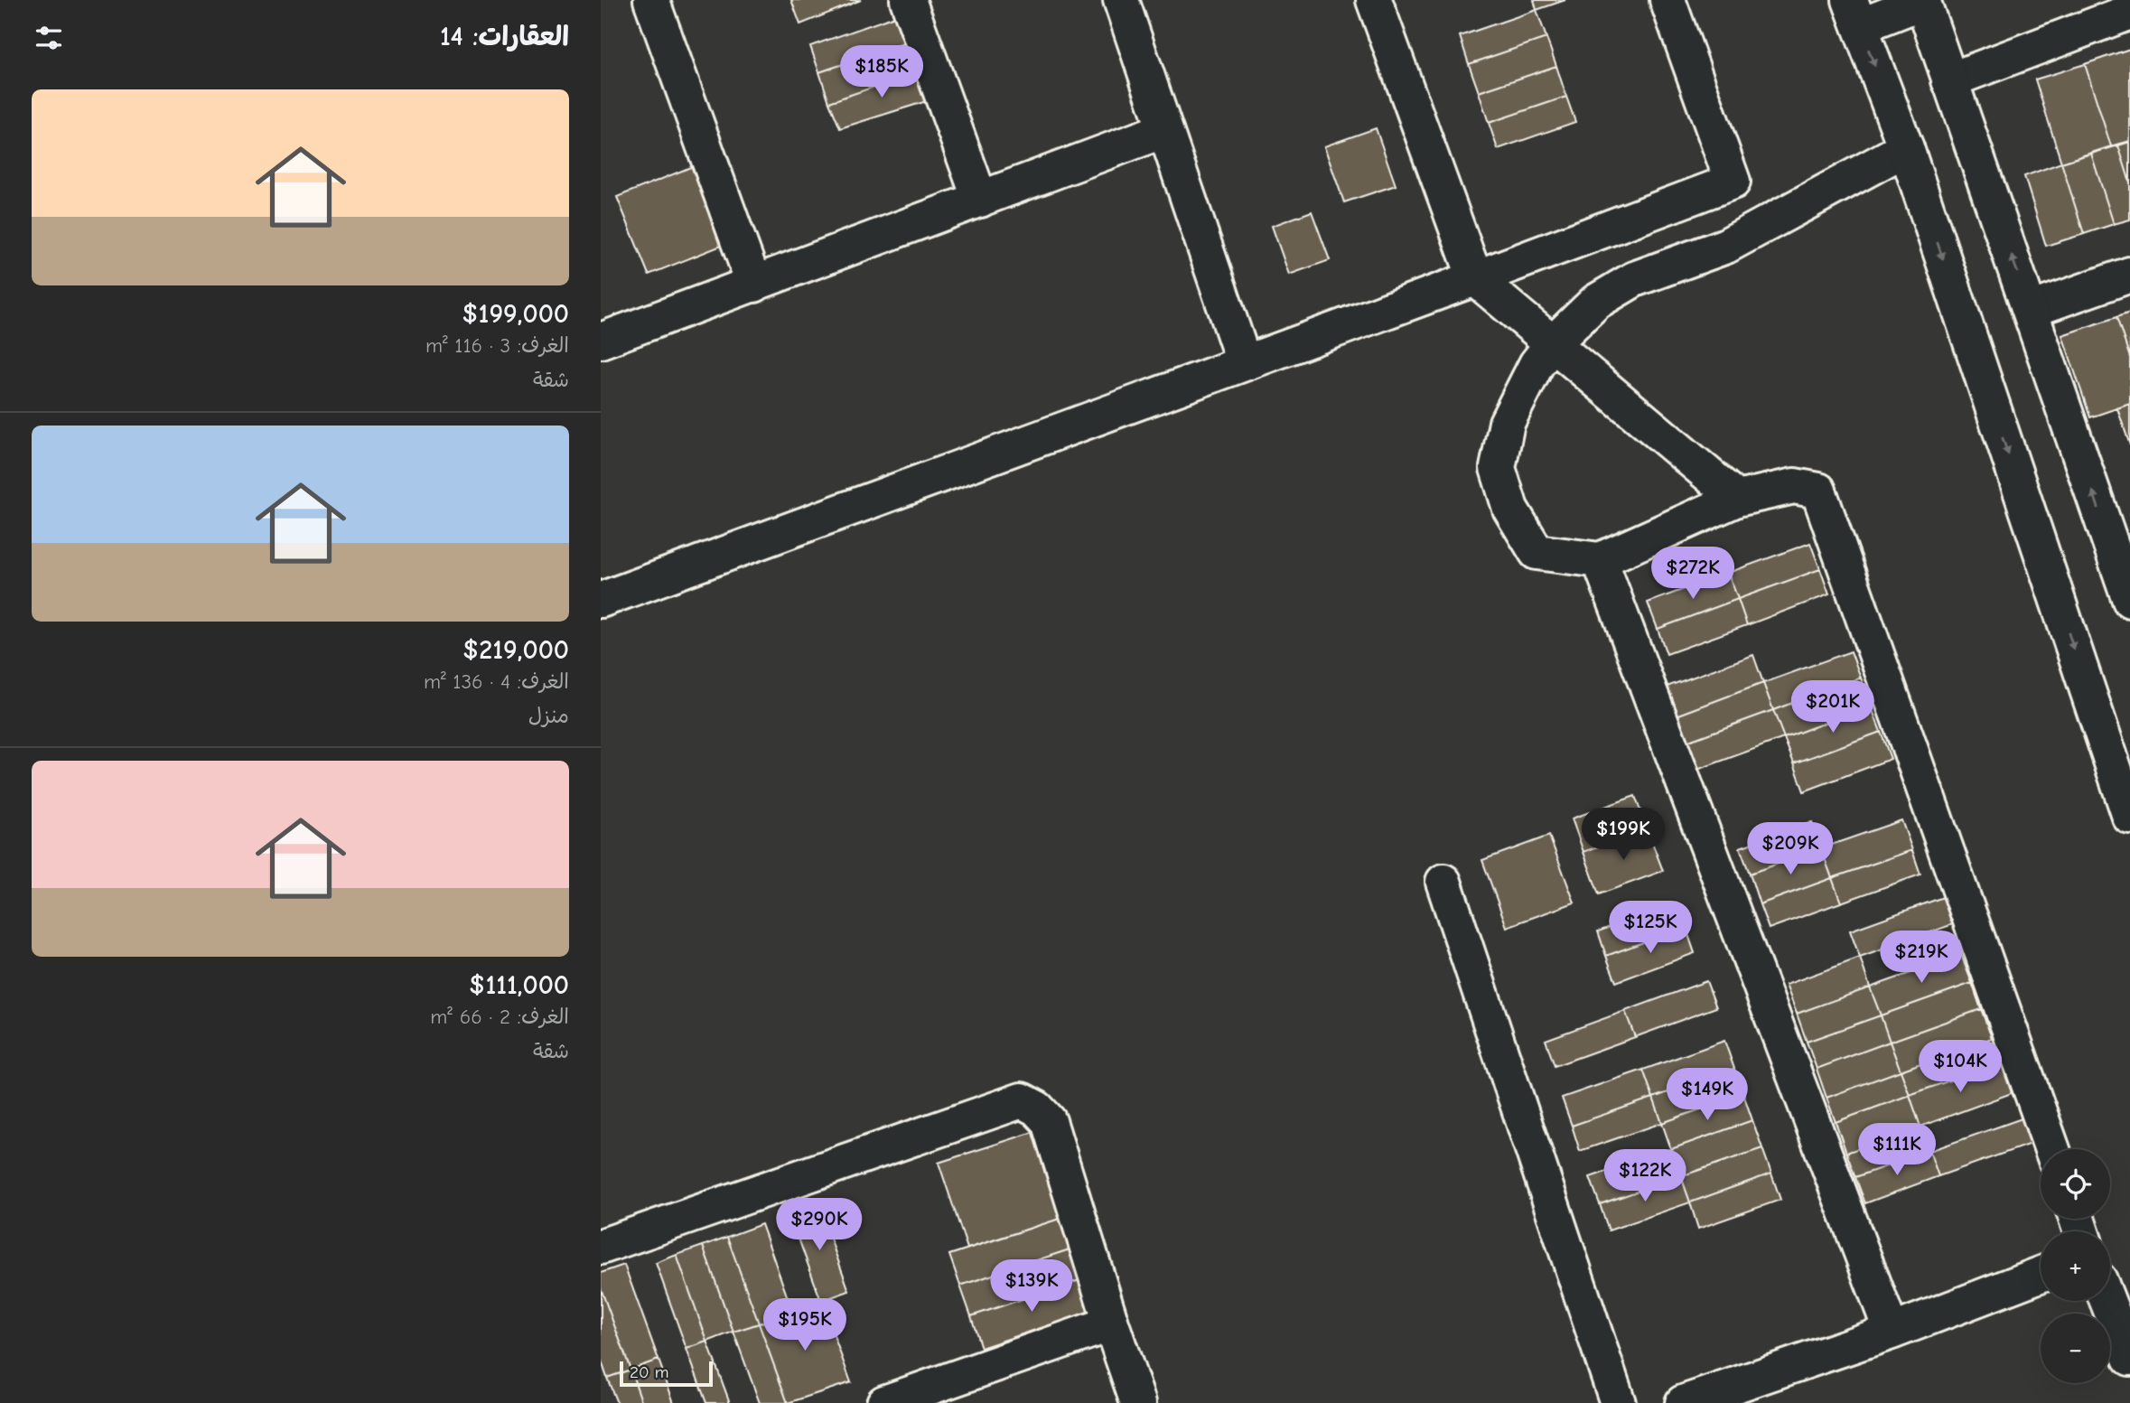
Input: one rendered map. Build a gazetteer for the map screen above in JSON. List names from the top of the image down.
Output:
{
  "scale_bar": "20 m",
  "page": {
    "heading": "العقارات: 14",
    "price": [
      "$185K",
      "$272K",
      "$201K",
      "$199K",
      "$209K",
      "$125K",
      "$219K",
      "$104K",
      "$149K",
      "$111K",
      "$122K",
      "$290K",
      "$139K",
      "$195K"
    ],
    "list": [
      {
        "name": "$199,000",
        "note": "الغرف: 3 · 116 m² · شقة"
      },
      {
        "name": "$219,000",
        "note": "الغرف: 4 · 136 m² · منزل"
      },
      {
        "name": "$111,000",
        "note": "الغرف: 2 · 66 m² · شقة"
      }
    ],
    "map_buttons": ["+", "−"],
    "scale": "20 m"
  }
}
